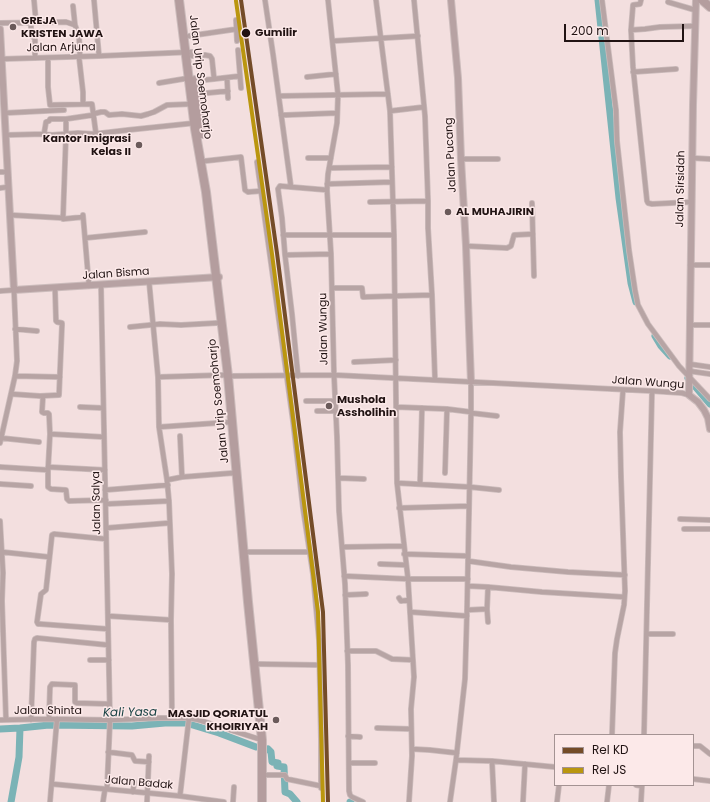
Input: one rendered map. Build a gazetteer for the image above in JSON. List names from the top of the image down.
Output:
{
  "streets": {
    "highway": ["Jalan Urip Soemoharjo"],
    "street": [
      "Jalan Arjuna",
      "Jalan Pucang",
      "Jalan Sirsidah",
      "Jalan Bisma",
      "Jalan Wungu",
      "Jalan Salya",
      "Jalan Shinta",
      "Jalan Badak"
    ]
  },
  "crossings": [
    ["Jalan Arjuna", "Jalan Urip Soemoharjo"],
    ["Jalan Urip Soemoharjo", "Jalan Bisma"],
    ["Jalan Urip Soemoharjo", "Jalan Shinta"],
    ["Jalan Pucang", "Jalan Wungu"],
    ["Jalan Sirsidah", "Jalan Wungu"],
    ["Jalan Bisma", "Jalan Salya"],
    ["Jalan Salya", "Jalan Shinta"],
    ["Jalan Salya", "Jalan Badak"]
  ],
  "water": ["Kali Yasa"],
  "places": [
    "GREJA KRISTEN JAWA",
    "Gumilir",
    "Kantor Imigrasi Kelas II",
    "AL MUHAJIRIN",
    "Mushola Assholihin",
    "MASJID QORIATUL KHOIRIYAH"
  ],
  "lines": ["rail line KD", "rail line JS"],
  "legend": ["Rel KD", "Rel JS"],
  "scale_bar": "200 m"
}
